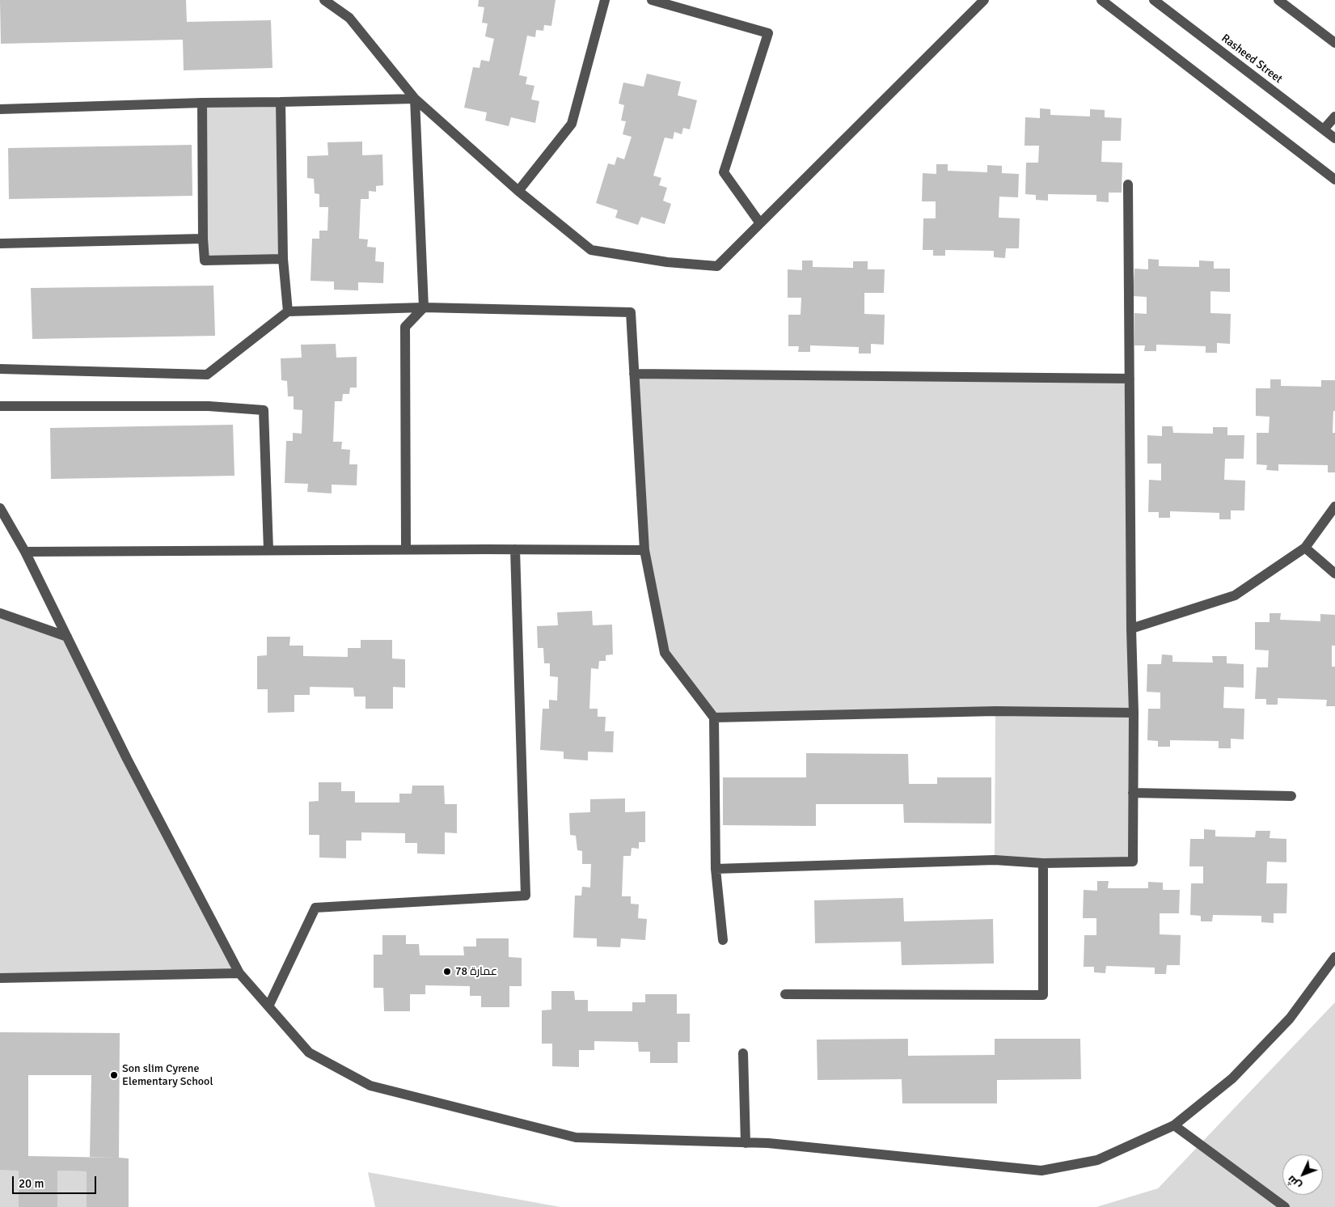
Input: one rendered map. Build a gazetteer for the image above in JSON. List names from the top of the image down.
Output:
{
  "streets": {
    "street": ["Rasheed Street"]
  },
  "places": ["عمارة 78", "Son slim Cyrene Elementary School"],
  "scale_bar": "20 m",
  "north": "bottom left"
}
